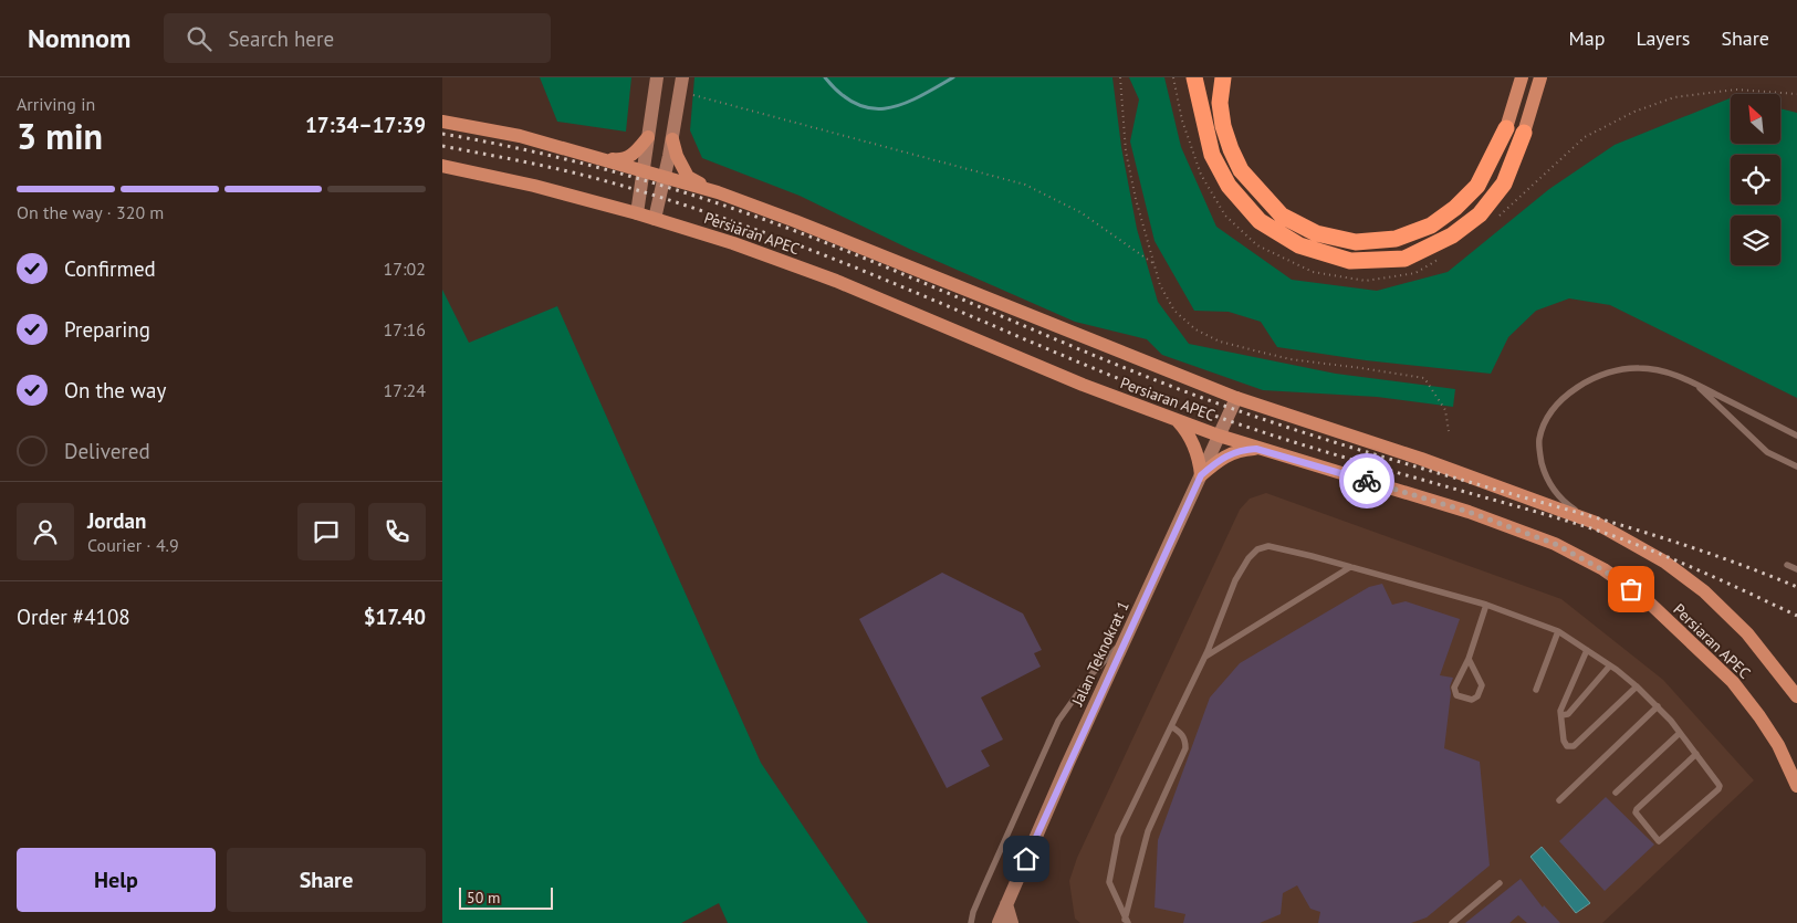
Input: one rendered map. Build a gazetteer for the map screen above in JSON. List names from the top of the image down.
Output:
{
  "streets": {
    "main road": ["Persiaran APEC", "Jalan Teknokrat 1"]
  },
  "crossings": [
    ["Persiaran APEC", "Jalan Teknokrat 1"]
  ],
  "scale_bar": "50 m",
  "north": "top left",
  "page": {
    "header": "Nomnom",
    "search": "Search here",
    "nav": ["Map", "Layers", "Share"],
    "heading": ["3 min", "Arriving in", "17:34–17:39"],
    "panel": [
      "Jordan",
      "Courier · 4.9",
      "Order #4108",
      "$17.40"
    ],
    "bar": "On the way · 320 m",
    "list": [
      ["Confirmed", "17:02"],
      ["Preparing", "17:16"],
      ["On the way", "17:24"],
      "Delivered"
    ],
    "buttons": ["Help", "Share"],
    "scale": "50 m"
  }
}
